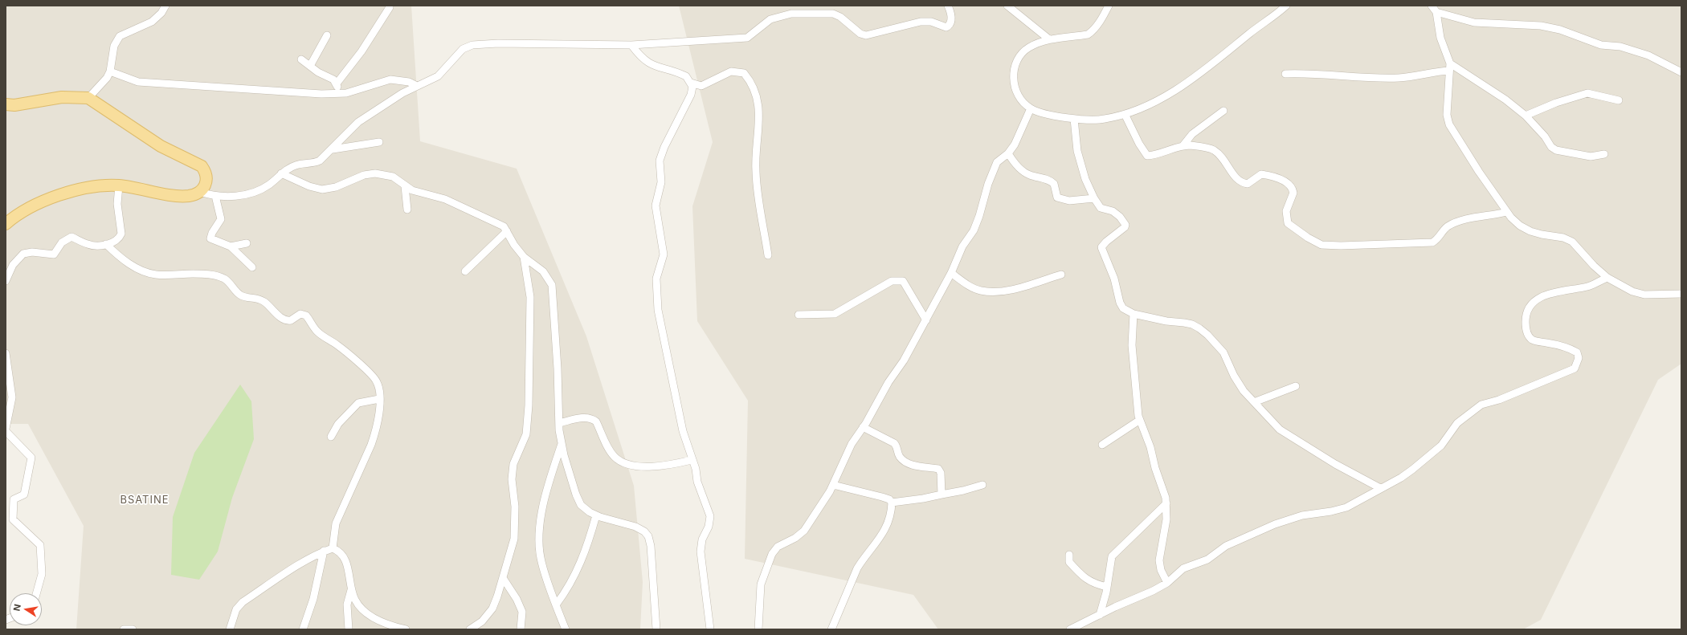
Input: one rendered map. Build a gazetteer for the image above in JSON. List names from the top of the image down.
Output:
{
  "districts": ["BSATINE"],
  "north": "left"
}
